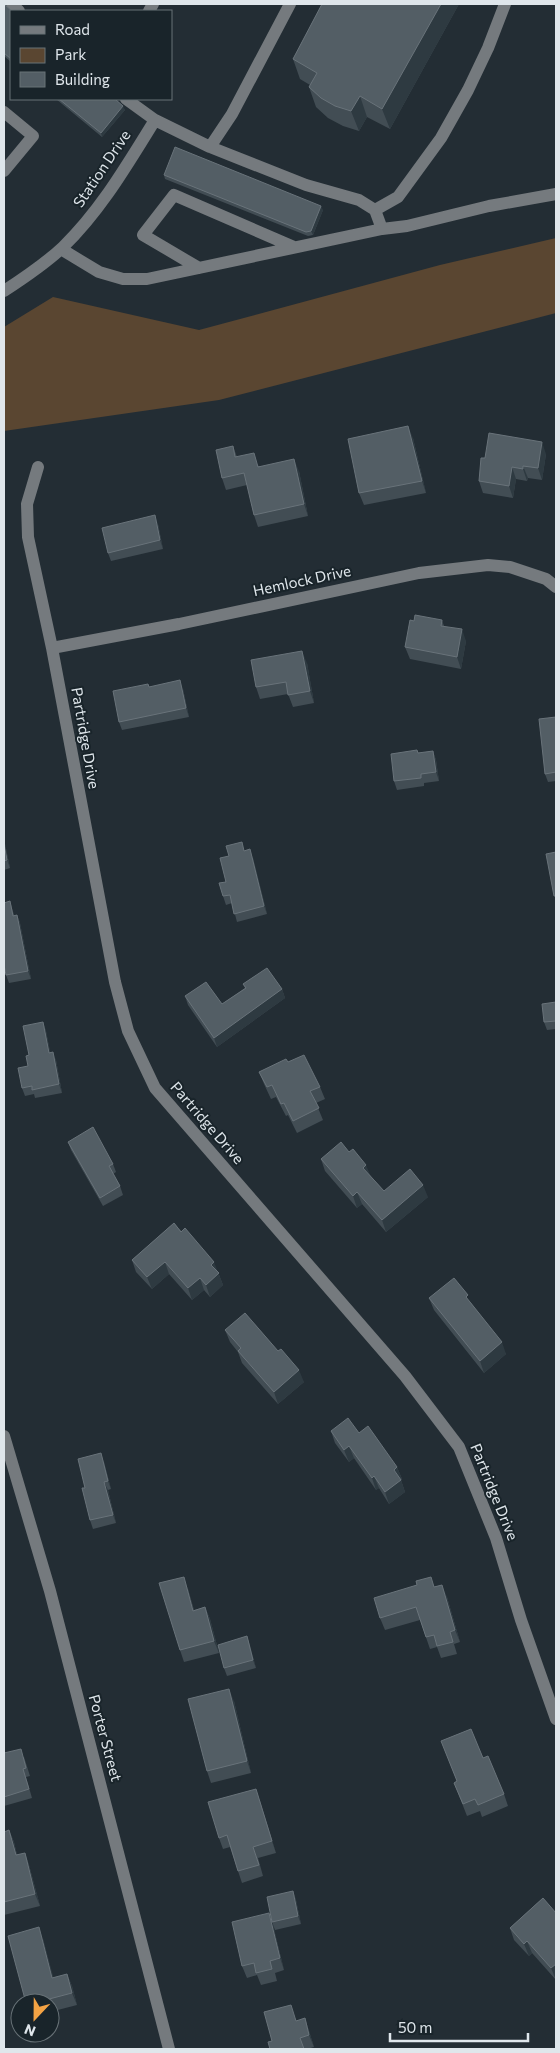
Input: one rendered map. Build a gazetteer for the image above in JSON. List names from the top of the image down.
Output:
{
  "streets": {
    "street": [
      "Station Drive",
      "Hemlock Drive",
      "Partridge Drive",
      "Porter Street"
    ]
  },
  "crossings": [
    ["Hemlock Drive", "Partridge Drive"]
  ],
  "legend": ["Road", "Park", "Building"],
  "scale_bar": "50 m",
  "north": "bottom"
}
